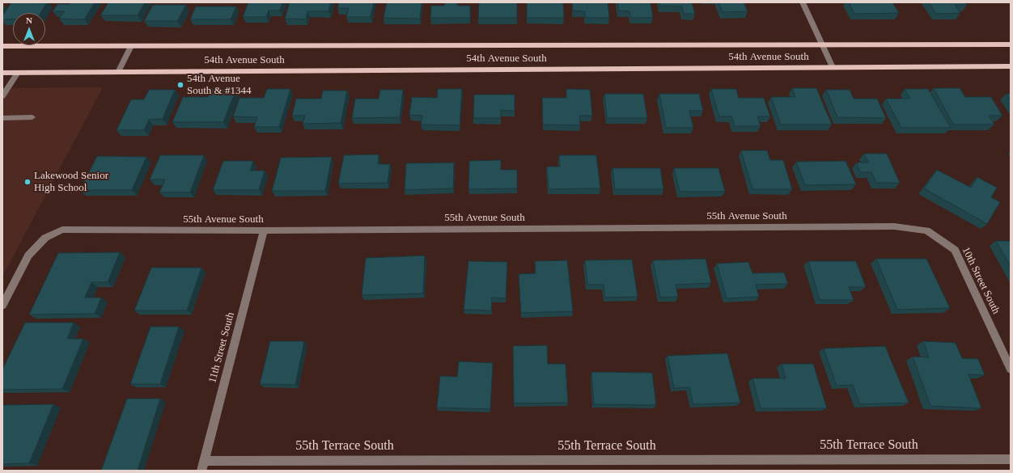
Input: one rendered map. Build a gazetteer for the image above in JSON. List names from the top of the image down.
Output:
{
  "streets": {
    "main road": ["54th Avenue South"],
    "street": [
      "55th Avenue South",
      "10th Street South",
      "11th Street South",
      "55th Terrace South"
    ]
  },
  "crossings": [
    ["55th Avenue South", "10th Street South"],
    ["55th Avenue South", "11th Street South"],
    ["11th Street South", "55th Terrace South"]
  ],
  "places": ["54th Avenue South & #1344", "Lakewood Senior High School"],
  "north": "top"
}
